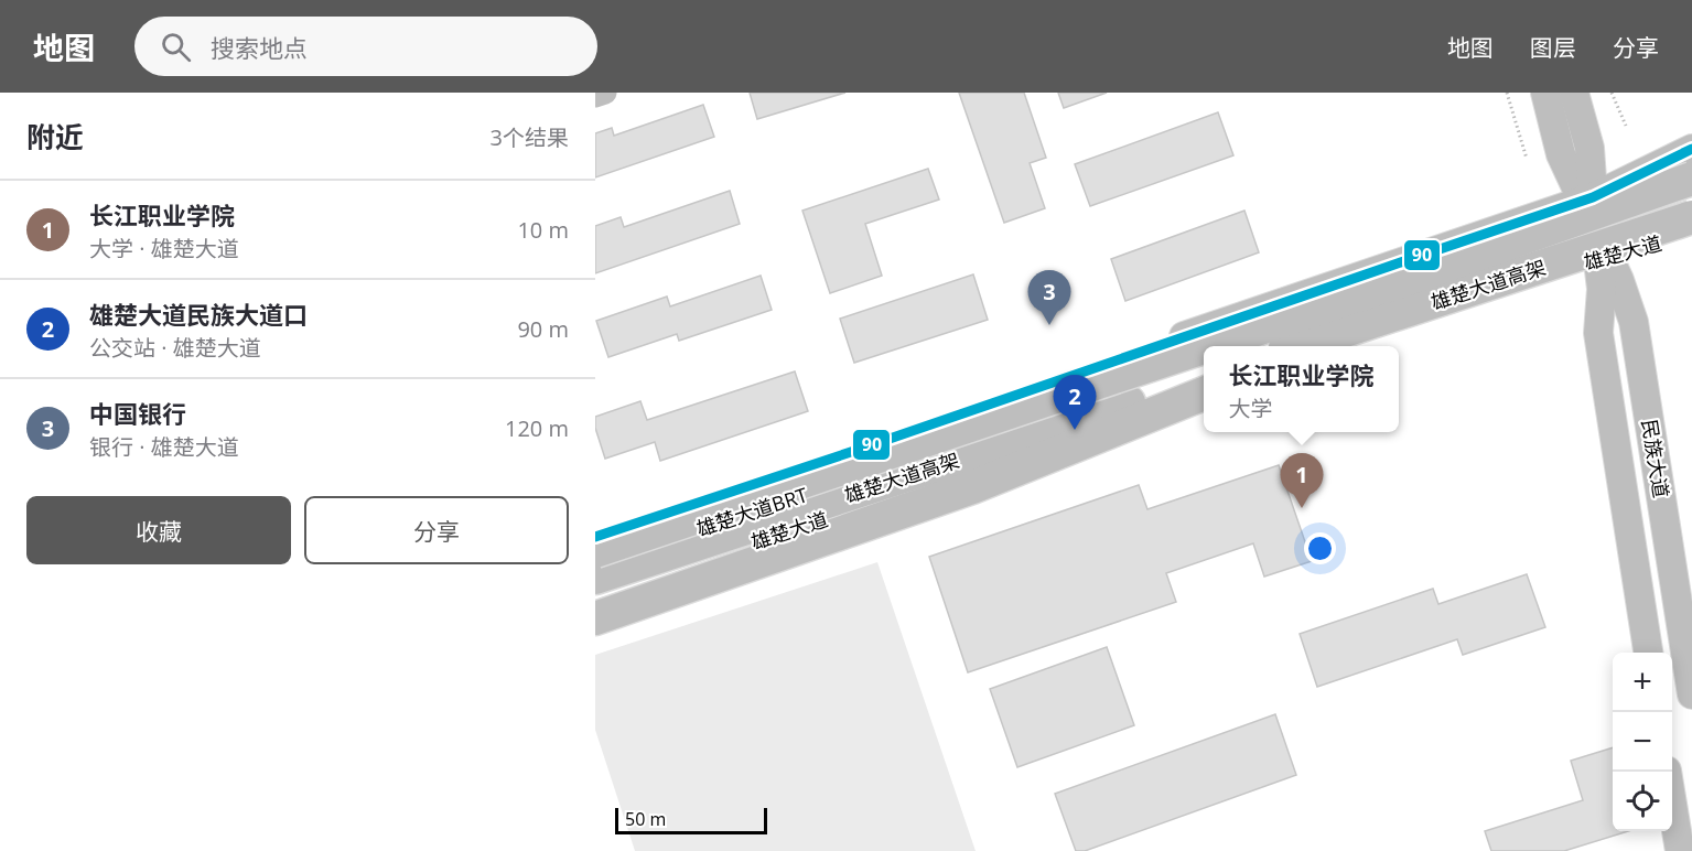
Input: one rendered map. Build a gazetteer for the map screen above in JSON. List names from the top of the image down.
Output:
{
  "streets": {
    "highway": ["雄楚大道高架"],
    "main road": ["雄楚大道", "民族大道"],
    "street": ["雄楚大道BRT"]
  },
  "crossings": [
    ["雄楚大道", "民族大道"]
  ],
  "lines": ["transit line 90"],
  "scale_bar": "50 m",
  "page": {
    "header": "地图",
    "search": "搜索地点",
    "nav": ["地图", "图层", "分享"],
    "heading": ["附近", "3个结果"],
    "list": [
      {
        "mark": "1",
        "name": "长江职业学院",
        "note": "大学 · 雄楚大道",
        "value": "10 m"
      },
      {
        "mark": "2",
        "name": "雄楚大道民族大道口",
        "note": "公交站 · 雄楚大道",
        "value": "90 m"
      },
      {
        "mark": "3",
        "name": "中国银行",
        "note": "银行 · 雄楚大道",
        "value": "120 m"
      }
    ],
    "pins": ["3", "2", "1"],
    "popup": ["长江职业学院", "大学"],
    "buttons": ["收藏", "分享"],
    "map_buttons": ["+", "−"],
    "scale": "50 m"
  }
}
